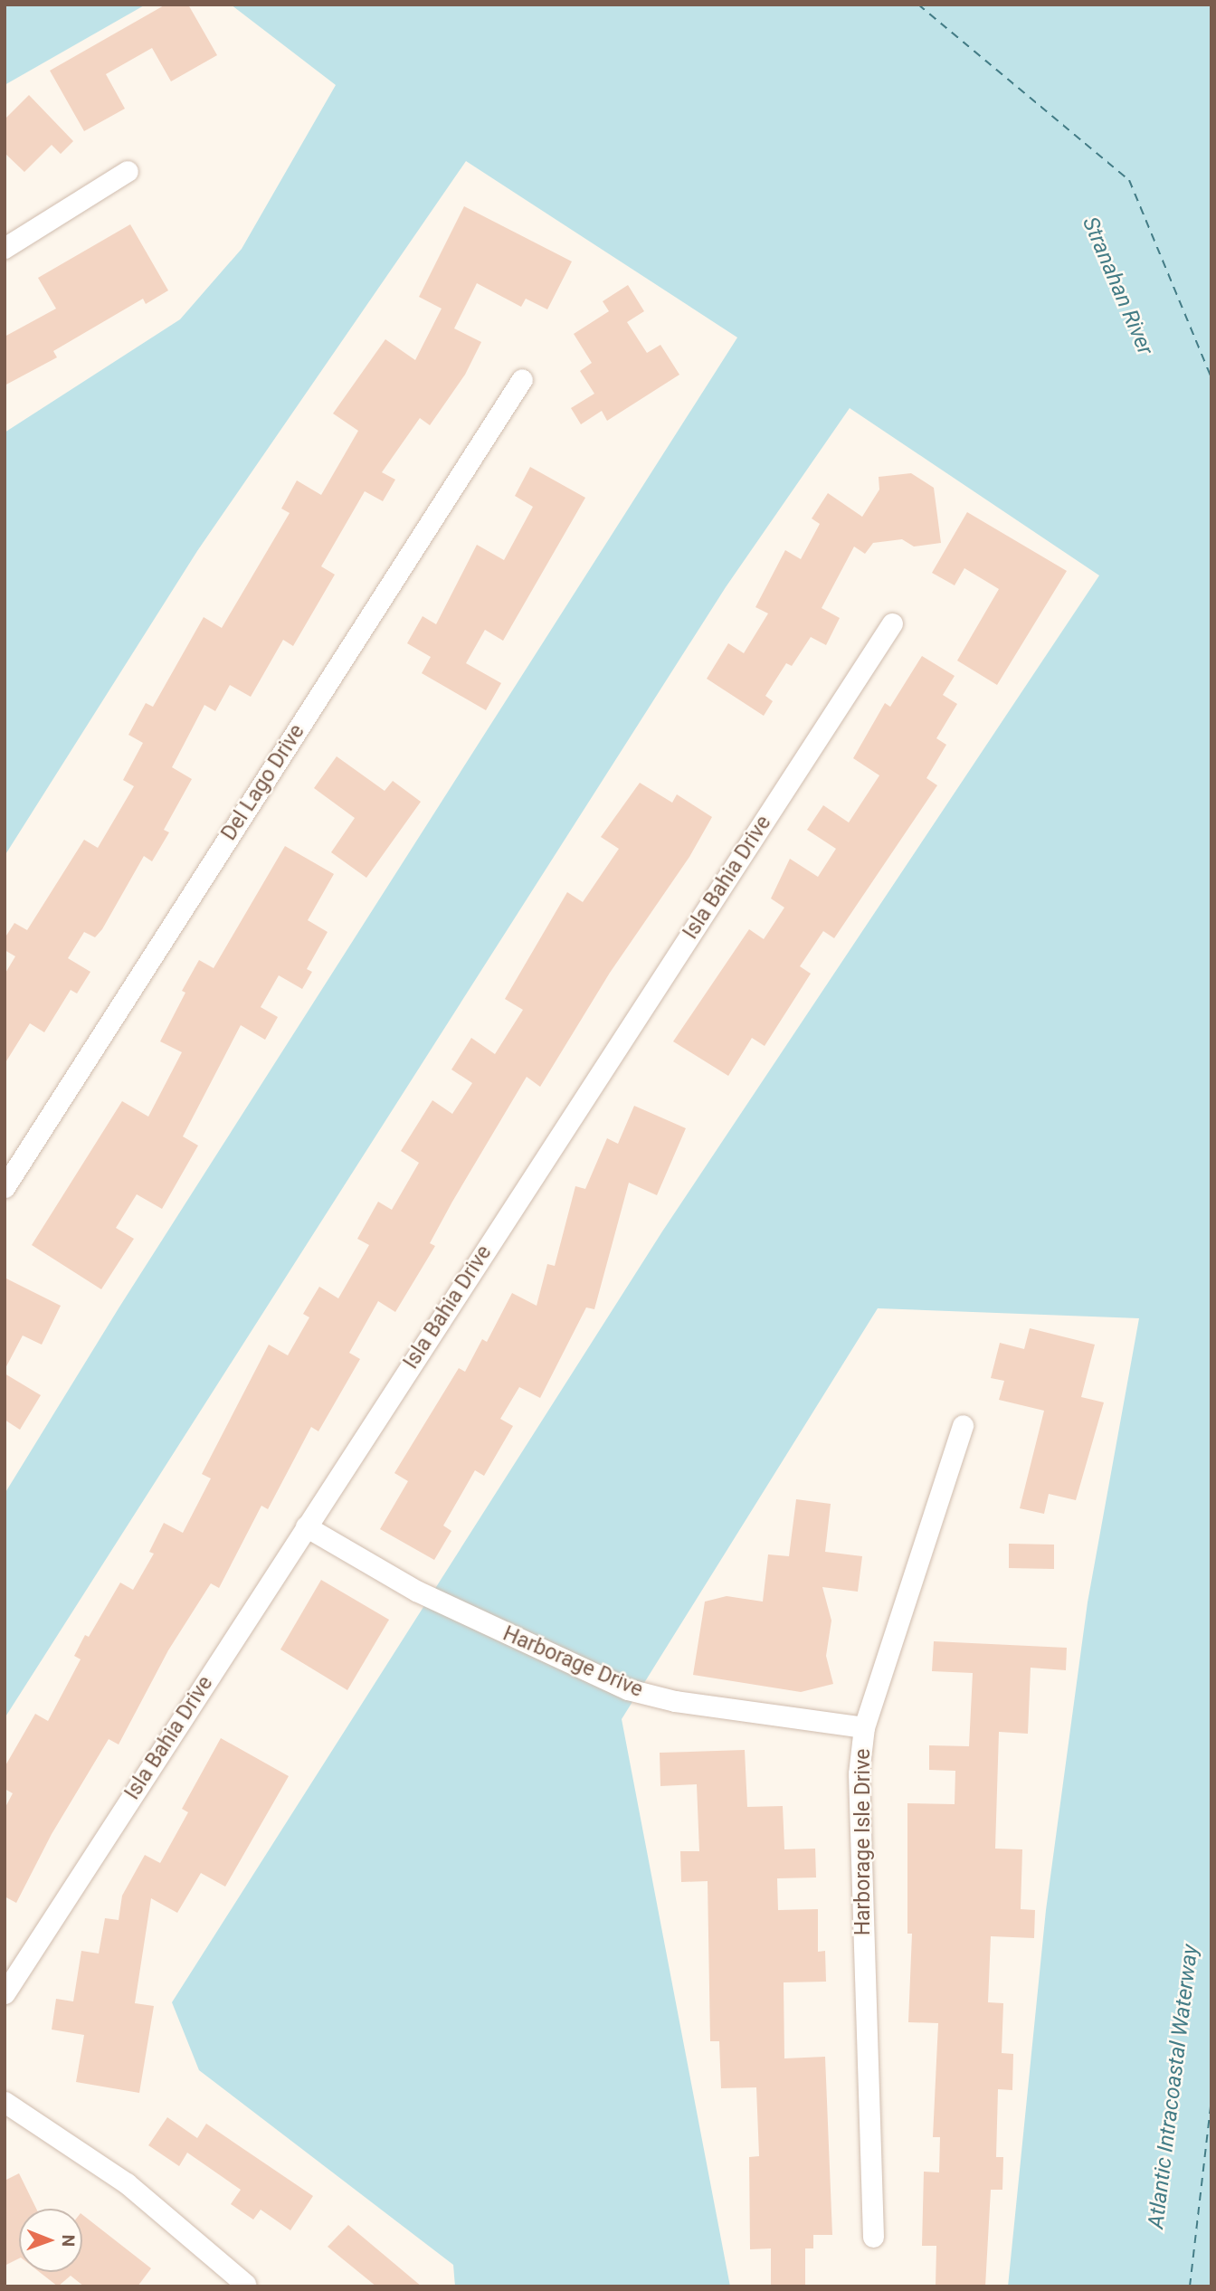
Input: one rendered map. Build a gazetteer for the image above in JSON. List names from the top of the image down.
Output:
{
  "streets": {
    "street": [
      "Del Lago Drive",
      "Isla Bahia Drive",
      "Harborage Drive",
      "Harborage Isle Drive"
    ]
  },
  "crossings": [
    ["Isla Bahia Drive", "Harborage Drive"],
    ["Harborage Drive", "Harborage Isle Drive"]
  ],
  "water": ["Stranahan River", "Atlantic Intracoastal Waterway"],
  "north": "right"
}
